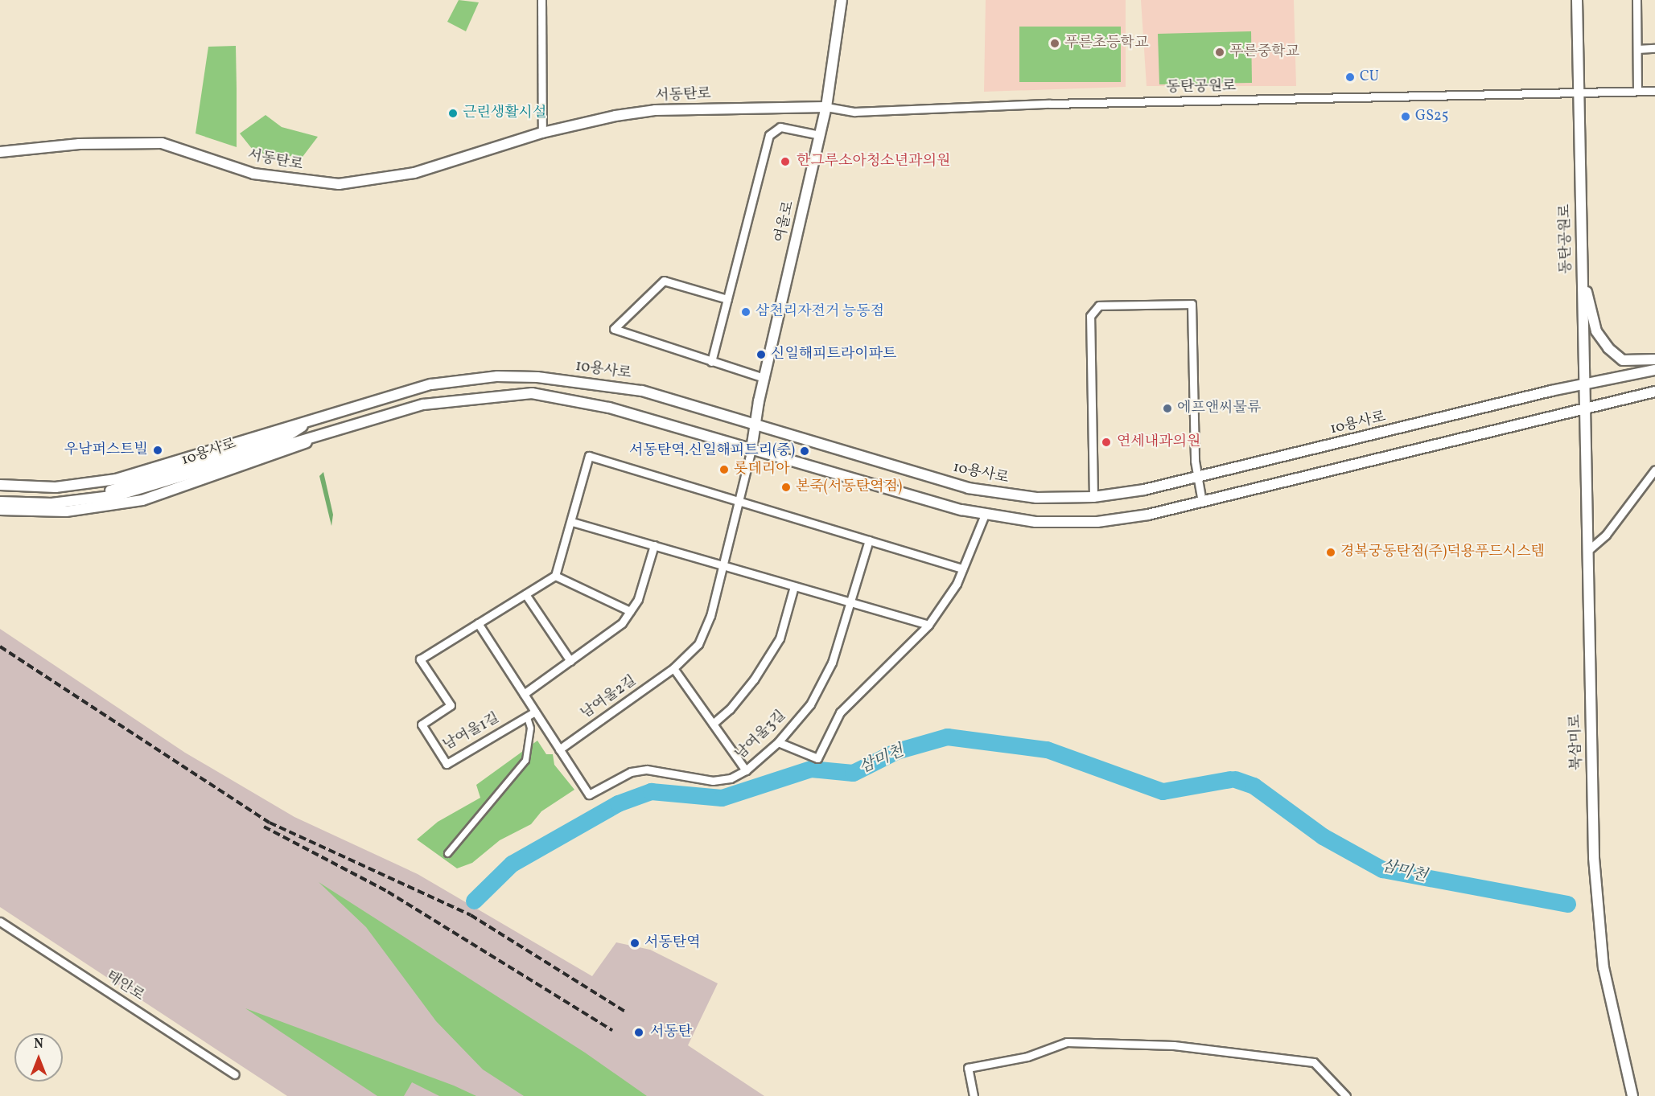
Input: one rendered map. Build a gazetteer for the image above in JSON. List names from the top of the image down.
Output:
{
  "streets": {
    "street": [
      "동탄공원로",
      "서동탄로",
      "여울로",
      "10용사로",
      "남여울2길",
      "남여울1길",
      "남여울3길",
      "북삼미로",
      "태안로"
    ]
  },
  "crossings": [
    ["동탄공원로", "서동탄로"],
    ["동탄공원로", "여울로"],
    ["동탄공원로", "10용사로"],
    ["동탄공원로", "북삼미로"],
    ["서동탄로", "여울로"],
    ["여울로", "10용사로"],
    ["여울로", "남여울2길"],
    ["10용사로", "남여울2길"],
    ["10용사로", "북삼미로"],
    ["남여울2길", "남여울3길"]
  ],
  "water": ["삼미천"],
  "places": [
    "푸른초등학교",
    "푸른중학교",
    "CU",
    "근린생활시설",
    "GS25",
    "한그루소아청소년과의원",
    "삼천리자전거 능동점",
    "신일해피트라이파트",
    "에프앤씨물류",
    "연세내과의원",
    "우남퍼스트빌",
    "서동탄역.신일해피트리(중)",
    "롯데리아",
    "본죽(서동탄역점)",
    "경복궁동탄점(주)덕용푸드시스템",
    "서동탄역",
    "서동탄"
  ],
  "north": "top"
}
